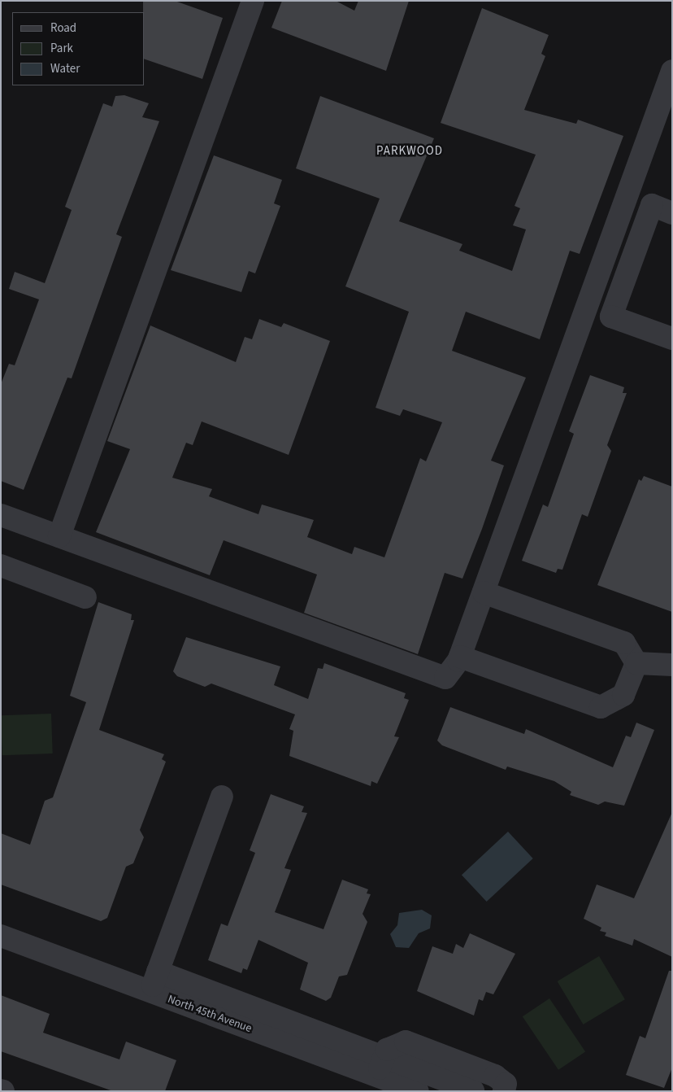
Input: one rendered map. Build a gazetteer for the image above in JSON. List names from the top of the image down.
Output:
{
  "streets": {
    "street": ["North 45th Avenue"]
  },
  "districts": ["PARKWOOD"],
  "legend": ["Road", "Park", "Water"]
}
